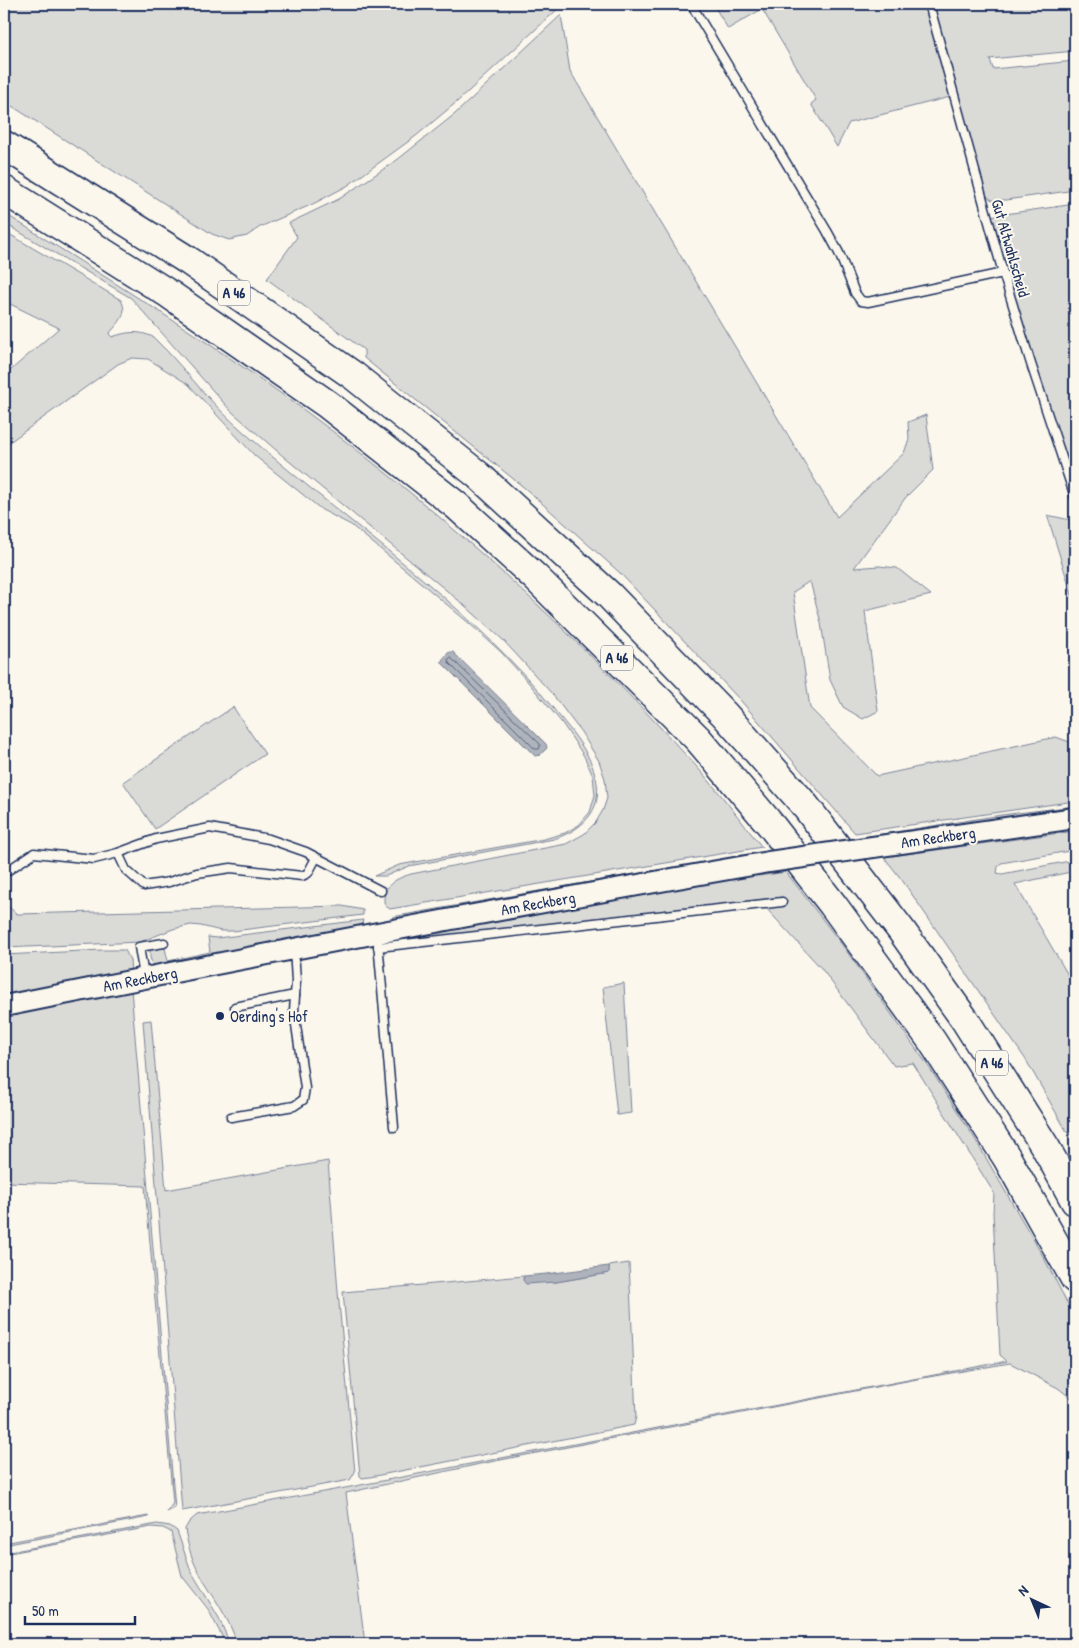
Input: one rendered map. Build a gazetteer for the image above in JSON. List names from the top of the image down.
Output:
{
  "streets": {
    "highway": ["A 46"],
    "street": ["Am Reckberg"],
    "lane": ["Gut Altwahlscheid"]
  },
  "places": ["Oerding's Hof"],
  "scale_bar": "50 m",
  "north": "top left"
}
